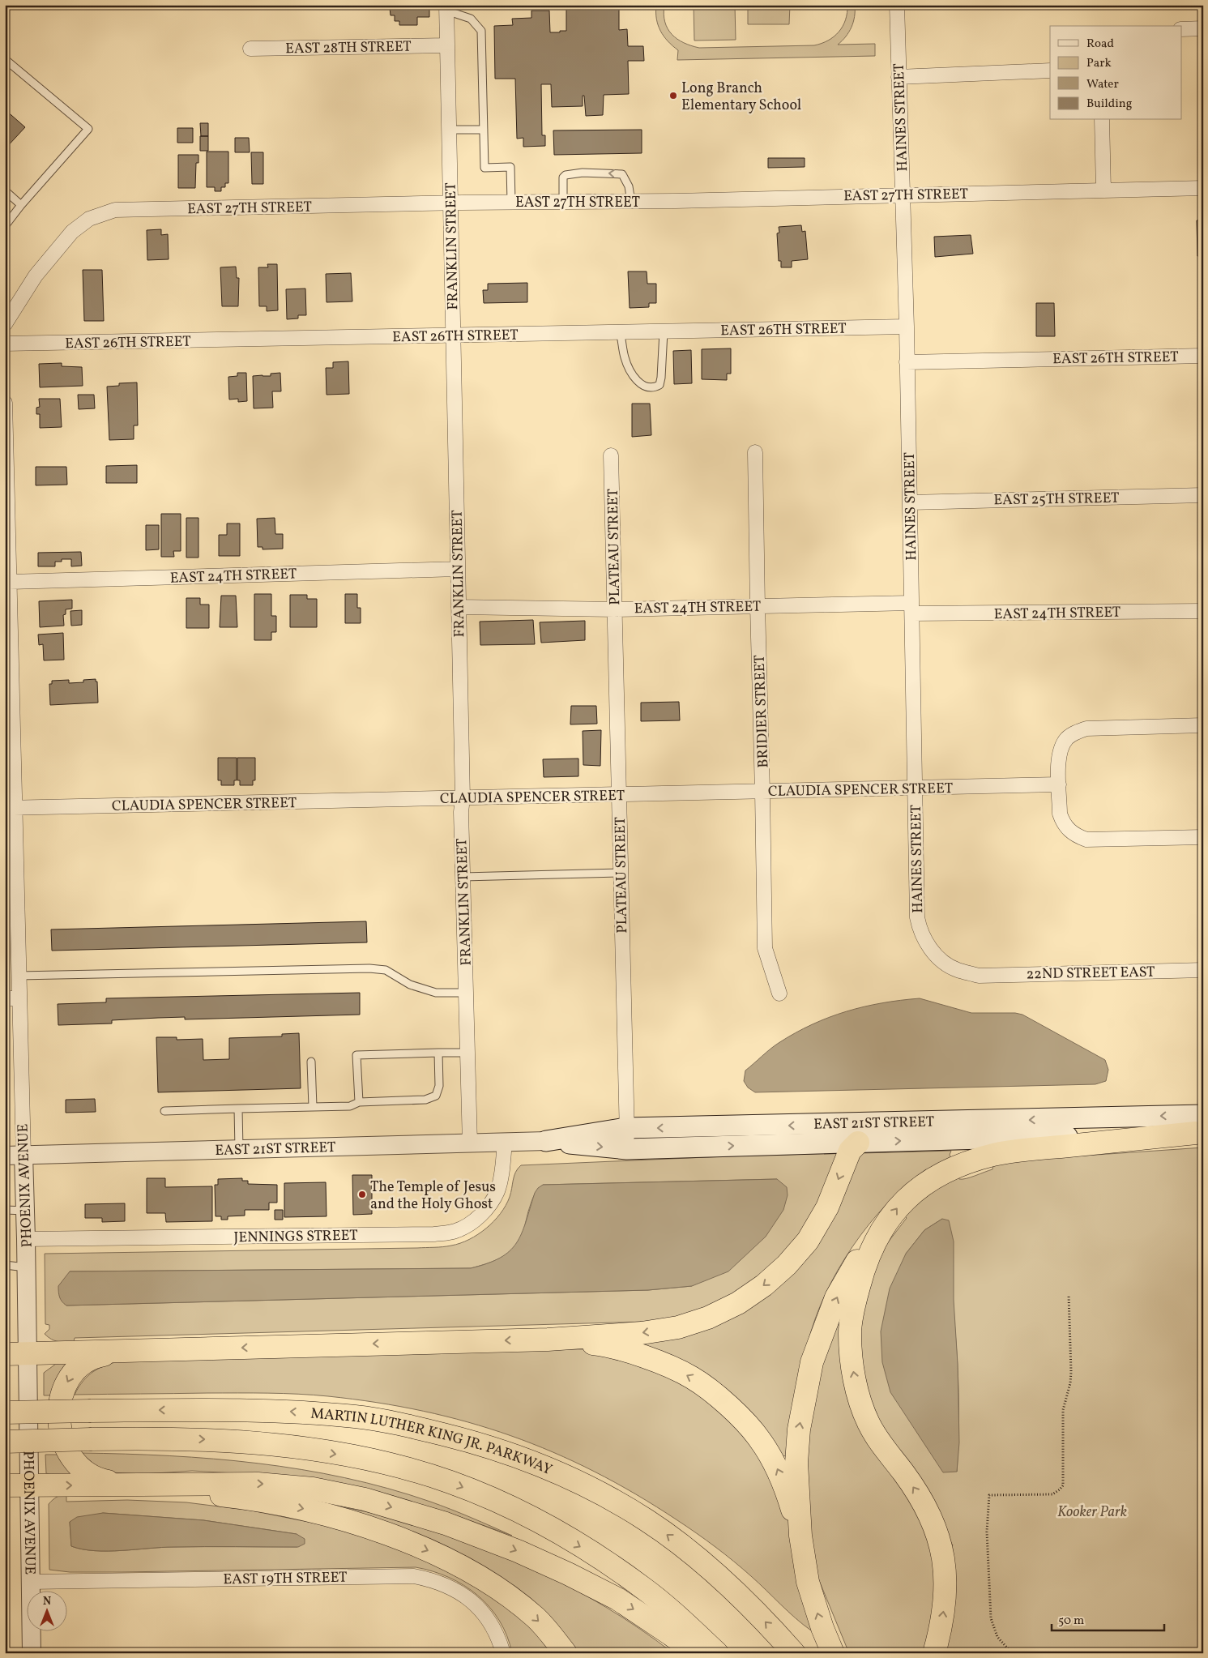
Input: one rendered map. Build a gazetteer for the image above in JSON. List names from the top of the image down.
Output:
{
  "streets": {
    "highway": ["MARTIN LUTHER KING JR. PARKWAY"],
    "main road": ["EAST 21ST STREET"],
    "street": [
      "EAST 28TH STREET",
      "HAINES STREET",
      "EAST 27TH STREET",
      "FRANKLIN STREET",
      "EAST 26TH STREET",
      "EAST 25TH STREET",
      "PLATEAU STREET",
      "EAST 24TH STREET",
      "BRIDIER STREET",
      "CLAUDIA SPENCER STREET",
      "22ND STREET EAST",
      "PHOENIX AVENUE",
      "JENNINGS STREET",
      "EAST 19TH STREET"
    ]
  },
  "crossings": [
    ["EAST 28TH STREET", "FRANKLIN STREET"],
    ["HAINES STREET", "EAST 27TH STREET"],
    ["HAINES STREET", "EAST 26TH STREET"],
    ["HAINES STREET", "EAST 25TH STREET"],
    ["HAINES STREET", "EAST 24TH STREET"],
    ["HAINES STREET", "CLAUDIA SPENCER STREET"],
    ["HAINES STREET", "22ND STREET EAST"],
    ["EAST 27TH STREET", "FRANKLIN STREET"],
    ["FRANKLIN STREET", "EAST 26TH STREET"],
    ["FRANKLIN STREET", "EAST 24TH STREET"],
    ["FRANKLIN STREET", "CLAUDIA SPENCER STREET"],
    ["FRANKLIN STREET", "EAST 21ST STREET"],
    ["PLATEAU STREET", "EAST 24TH STREET"],
    ["PLATEAU STREET", "CLAUDIA SPENCER STREET"],
    ["PLATEAU STREET", "EAST 21ST STREET"],
    ["EAST 24TH STREET", "BRIDIER STREET"],
    ["EAST 24TH STREET", "PHOENIX AVENUE"],
    ["BRIDIER STREET", "CLAUDIA SPENCER STREET"],
    ["CLAUDIA SPENCER STREET", "PHOENIX AVENUE"],
    ["EAST 21ST STREET", "PHOENIX AVENUE"],
    ["EAST 21ST STREET", "JENNINGS STREET"],
    ["PHOENIX AVENUE", "JENNINGS STREET"],
    ["PHOENIX AVENUE", "EAST 19TH STREET"]
  ],
  "parks": ["Kooker Park"],
  "places": ["Long Branch Elementary School", "The Temple of Jesus and the Holy Ghost"],
  "legend": [
    "Road",
    "Park",
    "Water",
    "Building"
  ],
  "scale_bar": "50 m",
  "north": "top"
}
